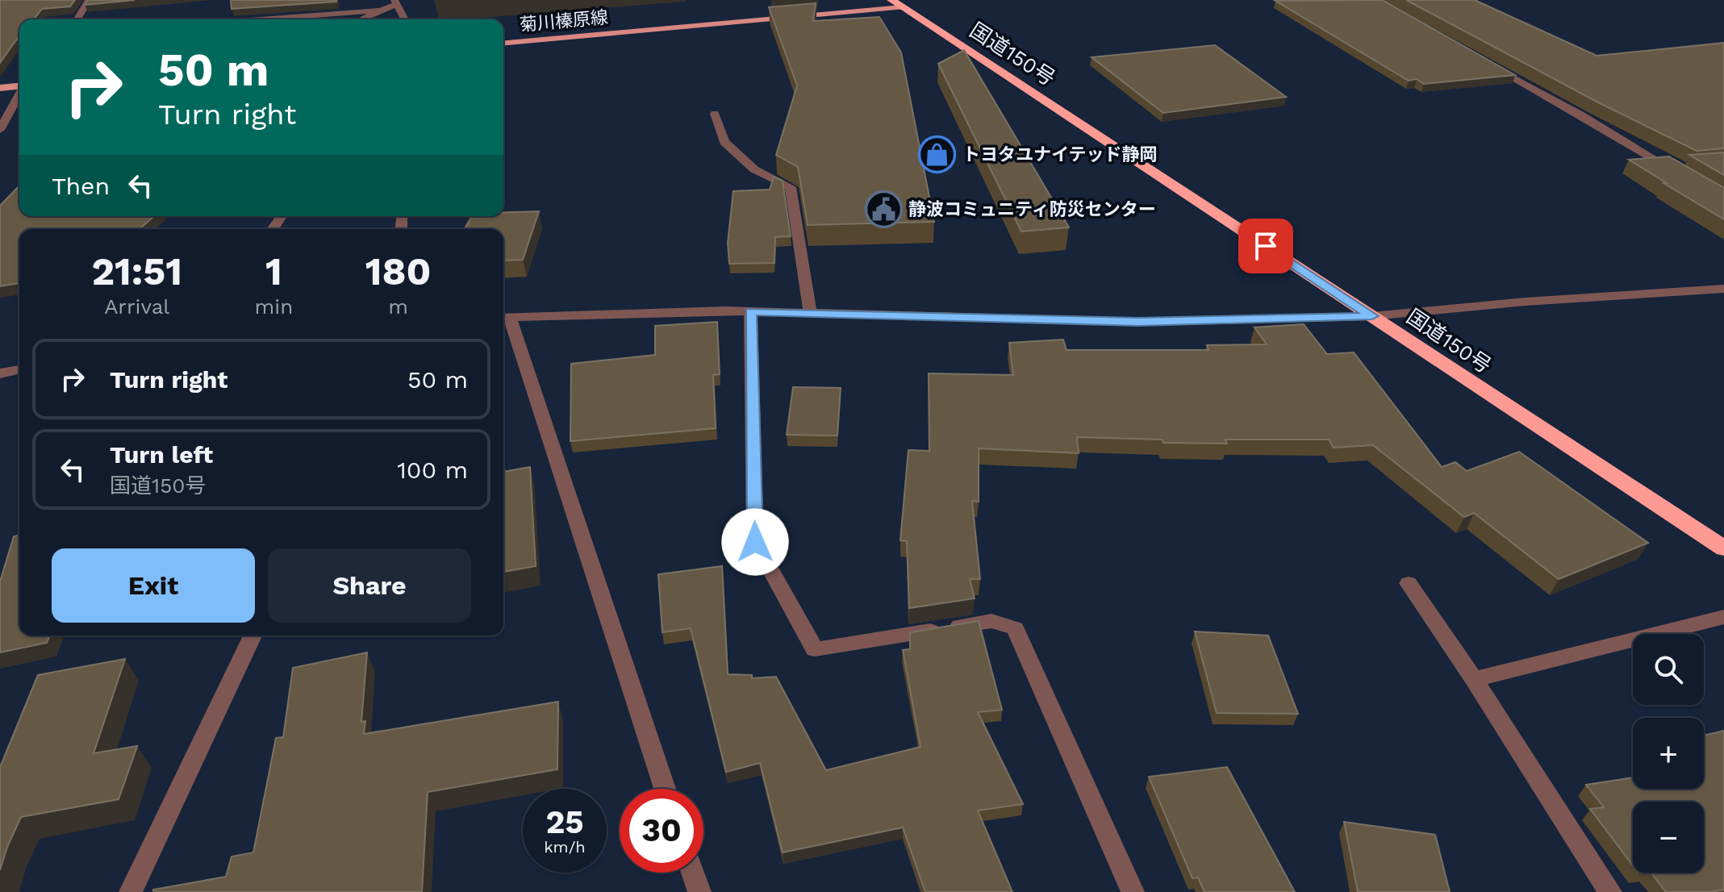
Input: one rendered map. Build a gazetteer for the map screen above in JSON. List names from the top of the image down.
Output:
{
  "streets": {
    "highway": ["国道150号"],
    "main road": ["菊川榛原線"]
  },
  "crossings": [
    ["菊川榛原線", "国道150号"]
  ],
  "places": {
    "shop": ["トヨタユナイテッド静岡"],
    "public building": ["静波コミュニティ防災センター"]
  },
  "page": {
    "turn": ["50 m", "Turn right"],
    "then": "Then",
    "eta": [
      "21:51",
      "Arrival",
      "1",
      "min",
      "180",
      "m"
    ],
    "list": [
      {
        "name": "Turn right",
        "value": "50 m"
      },
      {
        "name": "Turn left",
        "note": "国道150号",
        "value": "100 m"
      }
    ],
    "buttons": ["Exit", "Share"],
    "map_buttons": ["+", "−"],
    "speed": "25 km/h",
    "limit": "30"
  }
}
